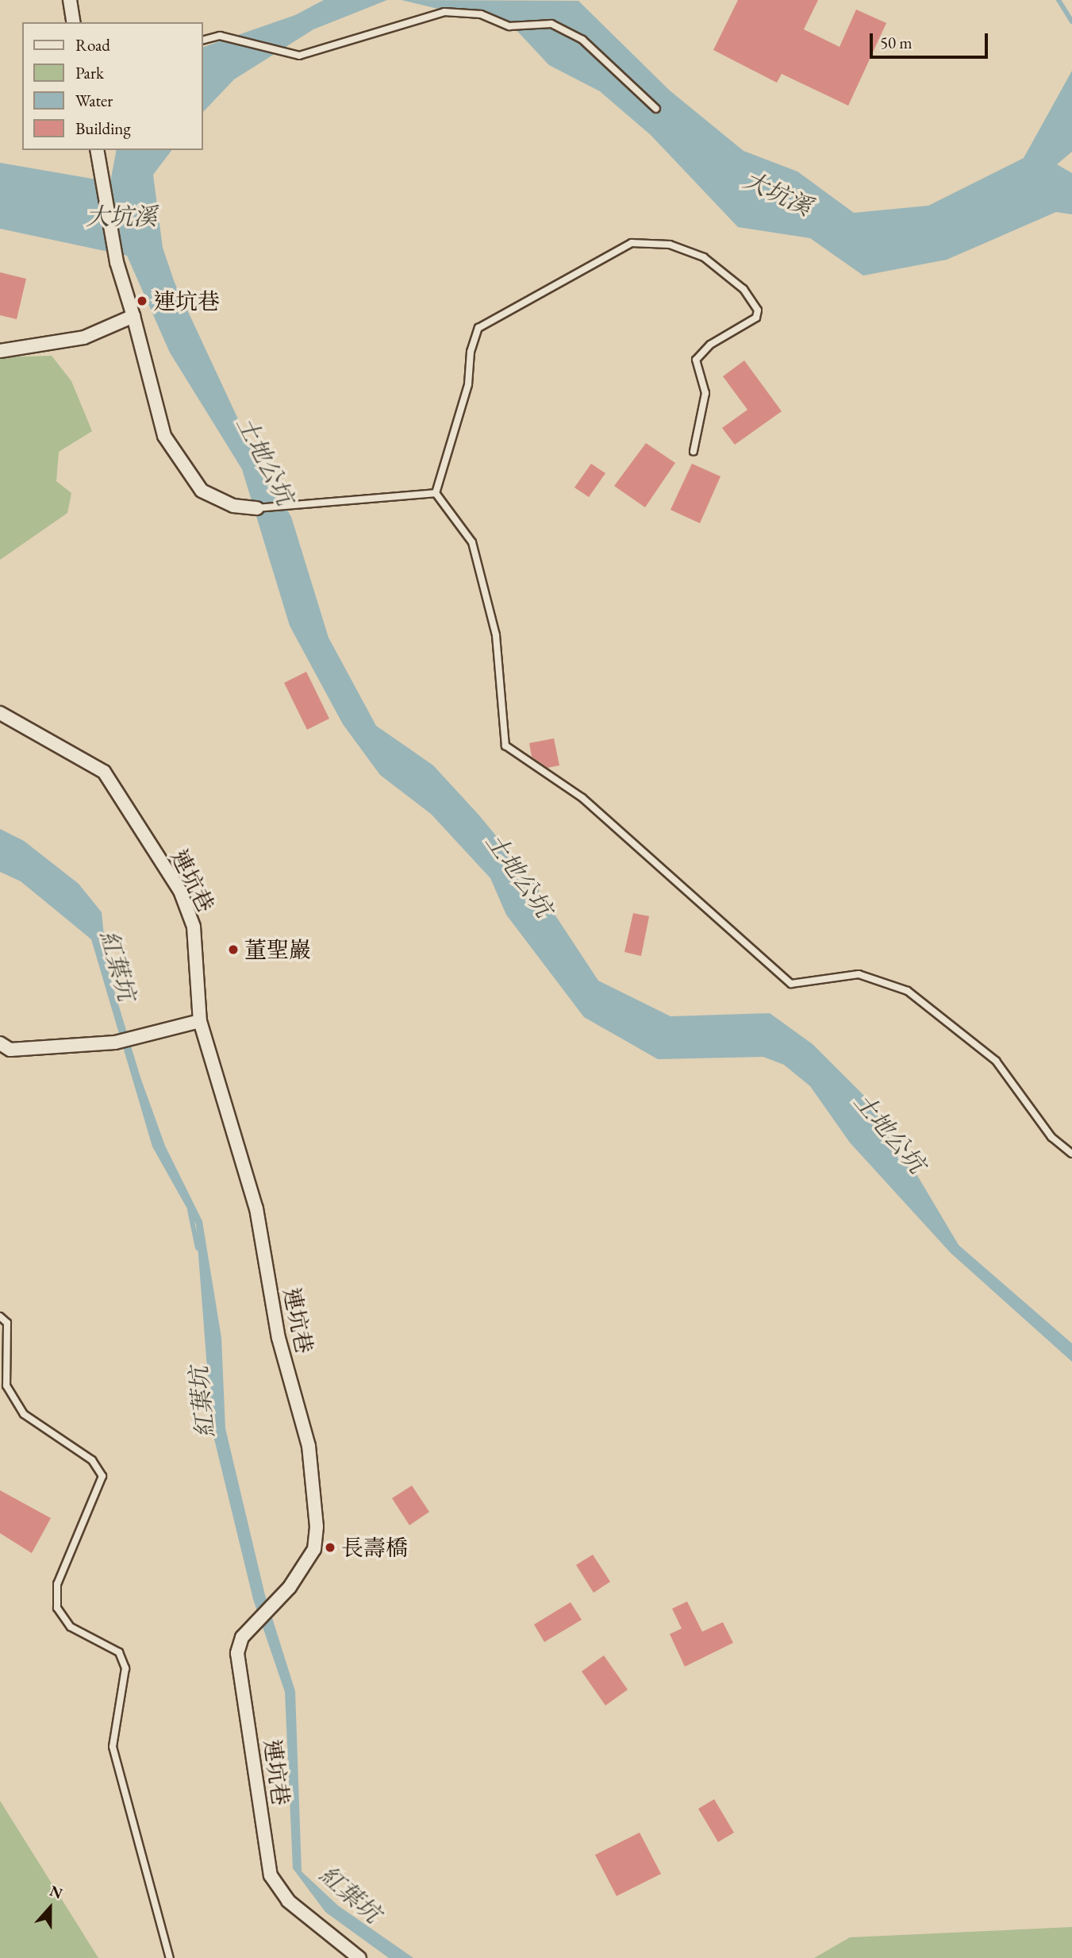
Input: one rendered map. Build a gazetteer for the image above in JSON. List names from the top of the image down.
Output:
{
  "streets": {
    "street": ["連坑巷"]
  },
  "water": ["大坑溪", "土地公坑", "紅葉坑"],
  "places": ["連坑巷", "董聖巖", "長壽橋"],
  "legend": [
    "Road",
    "Park",
    "Water",
    "Building"
  ],
  "scale_bar": "50 m",
  "north": "top"
}
